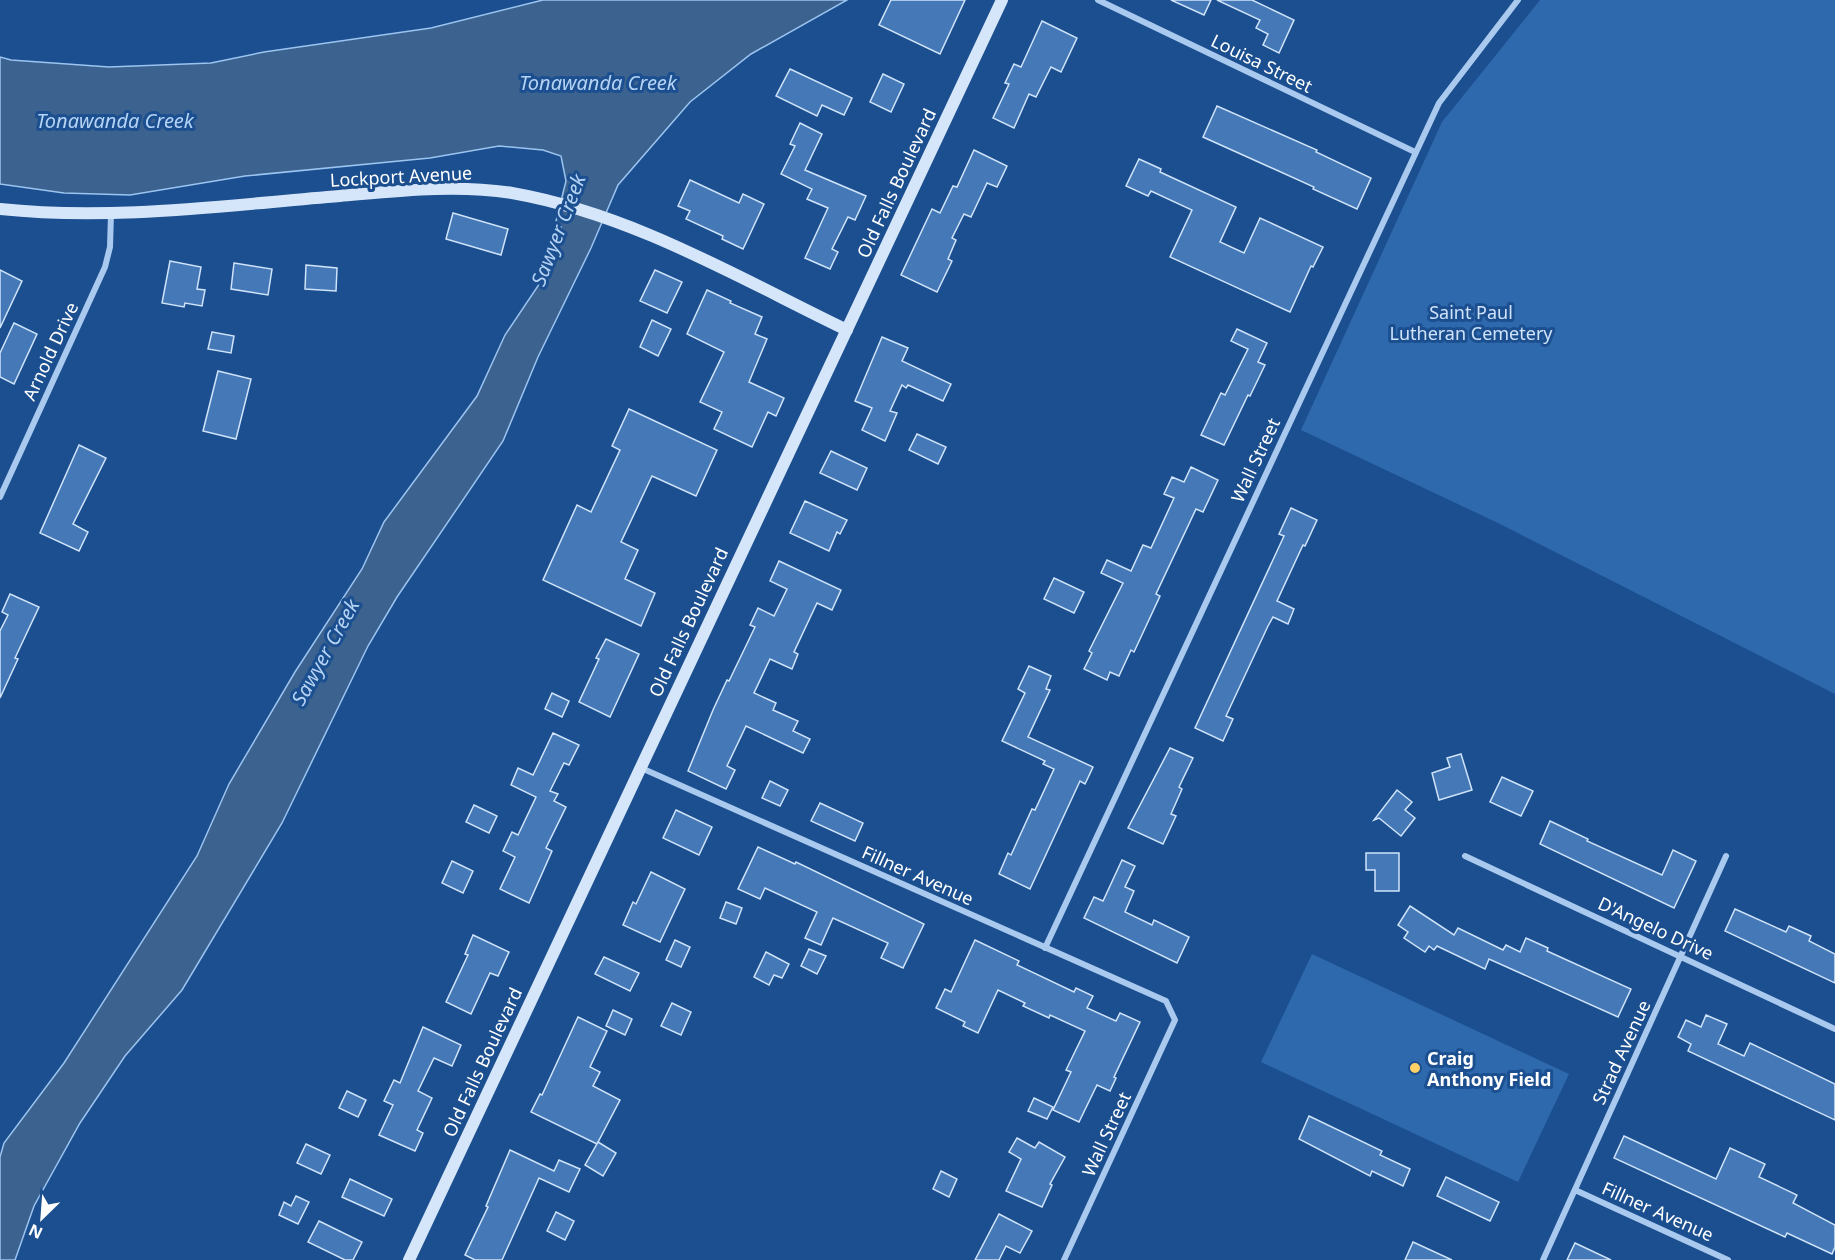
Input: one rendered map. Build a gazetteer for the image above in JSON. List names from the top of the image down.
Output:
{
  "streets": {
    "street": [
      "Louisa Street",
      "Lockport Avenue",
      "Old Falls Boulevard",
      "Arnold Drive",
      "Wall Street",
      "Fillner Avenue",
      "D'Angelo Drive",
      "Strad Avenue"
    ]
  },
  "crossings": [
    ["Louisa Street", "Wall Street"],
    ["Lockport Avenue", "Old Falls Boulevard"],
    ["Lockport Avenue", "Arnold Drive"],
    ["Old Falls Boulevard", "Fillner Avenue"],
    ["Wall Street", "Fillner Avenue"],
    ["Fillner Avenue", "Strad Avenue"],
    ["D'Angelo Drive", "Strad Avenue"]
  ],
  "water": ["Tonawanda Creek", "Sawyer Creek"],
  "parks": ["Saint Paul Lutheran Cemetery"],
  "places": ["Craig Anthony Field"],
  "north": "bottom left"
}
